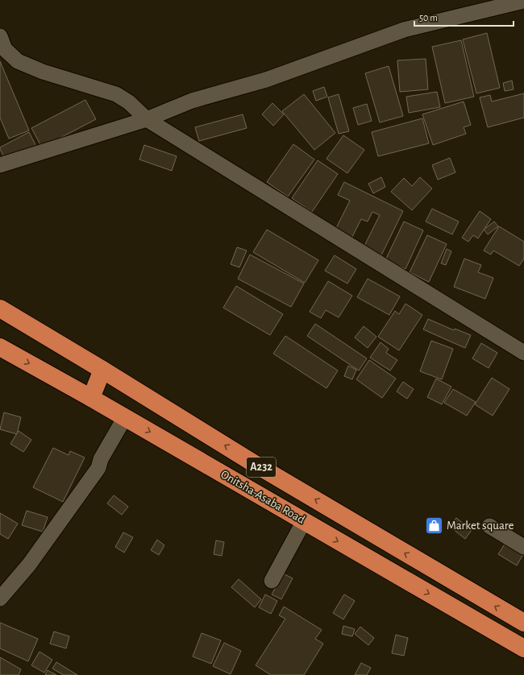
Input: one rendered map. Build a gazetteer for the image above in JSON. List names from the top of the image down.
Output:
{
  "streets": {
    "highway": ["A232", "Onitsha-Asaba Road"]
  },
  "places": {
    "shop": ["Market square"]
  },
  "scale_bar": "50 m"
}
